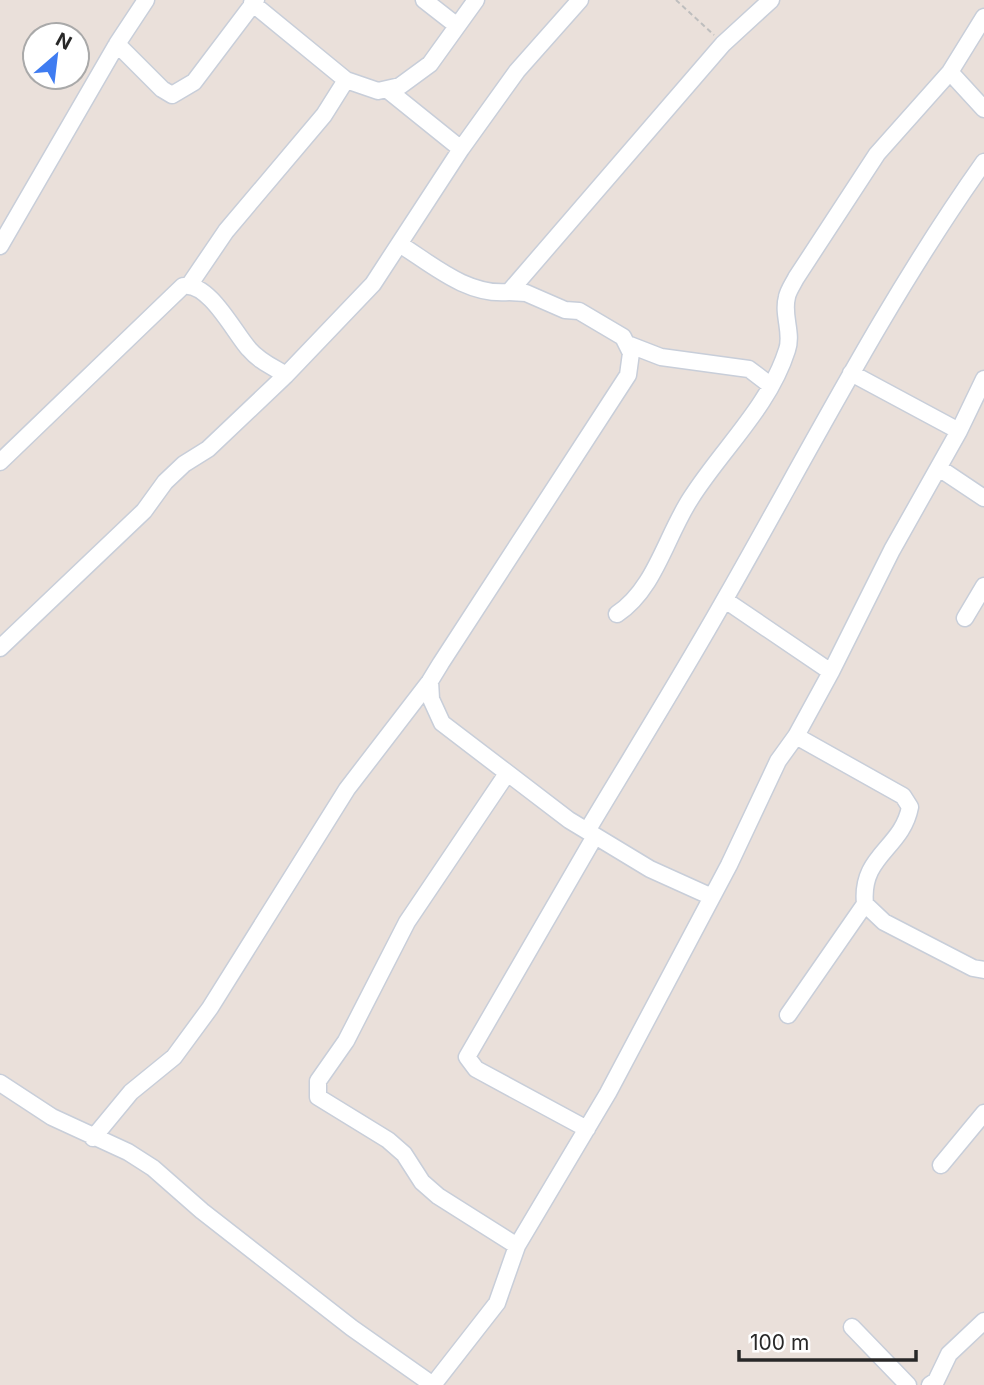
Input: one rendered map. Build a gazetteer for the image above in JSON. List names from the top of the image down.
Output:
{
  "scale_bar": "100 m",
  "north": "top right"
}
